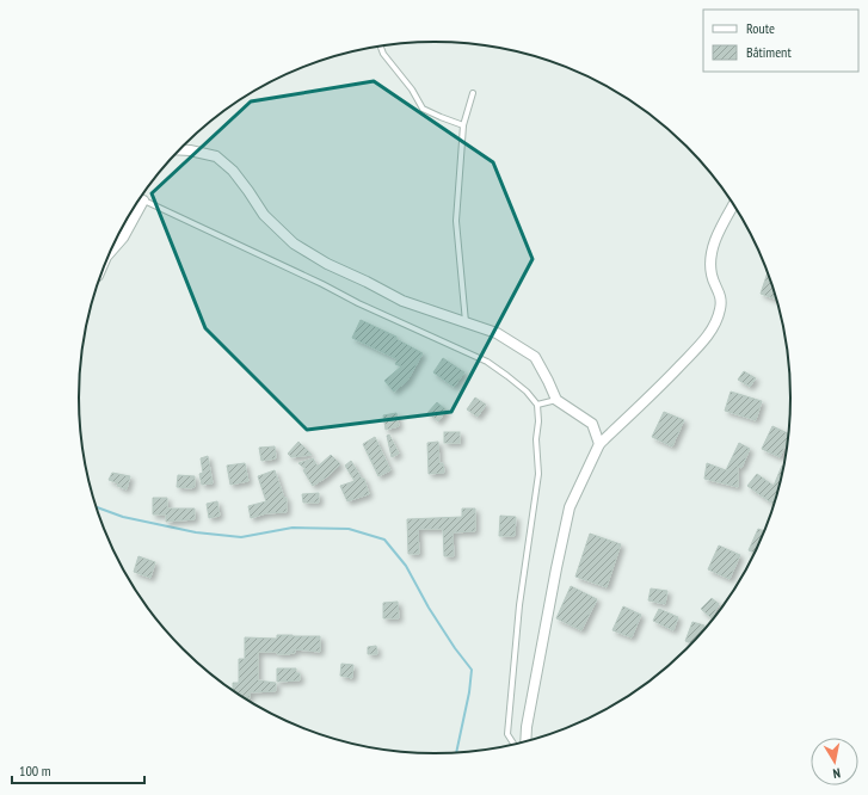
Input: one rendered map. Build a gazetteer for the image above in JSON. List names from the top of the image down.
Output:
{
  "legend": ["Route", "Bâtiment"],
  "scale_bar": "100 m",
  "north": "bottom"
}
